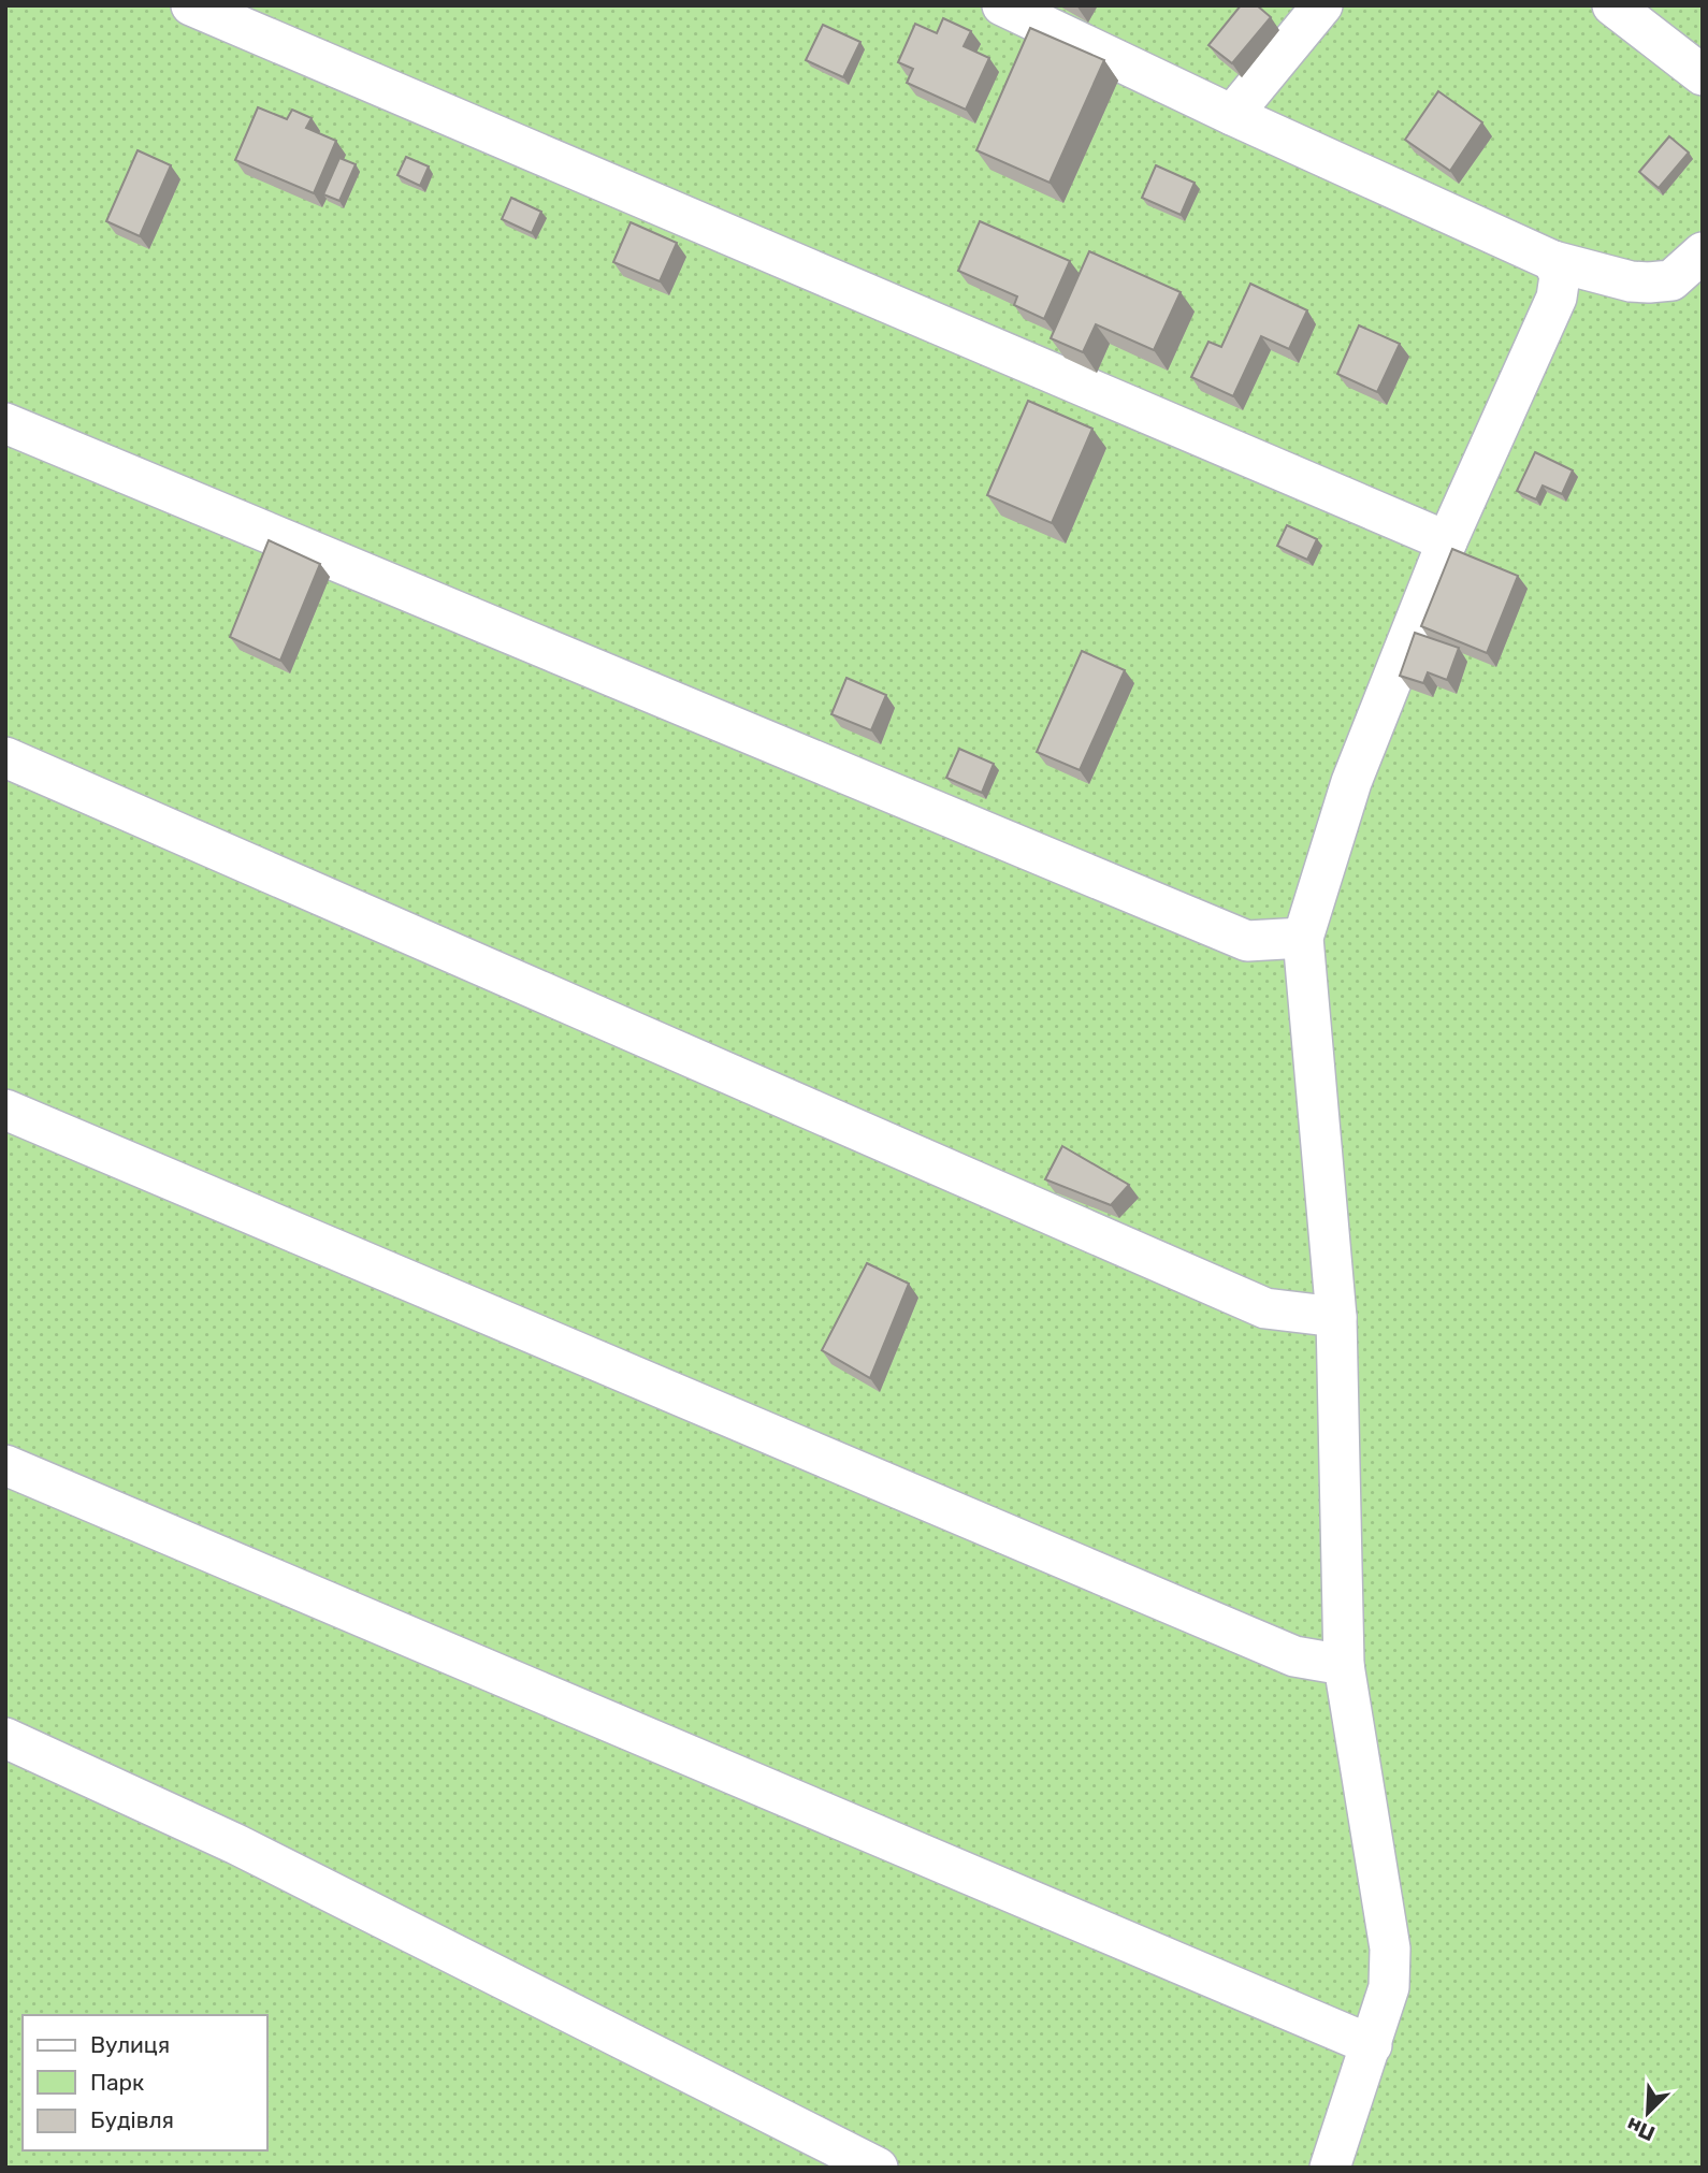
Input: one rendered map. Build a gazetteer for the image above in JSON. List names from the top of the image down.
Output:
{
  "legend": ["Вулиця", "Парк", "Будівля"],
  "north": "bottom left"
}
